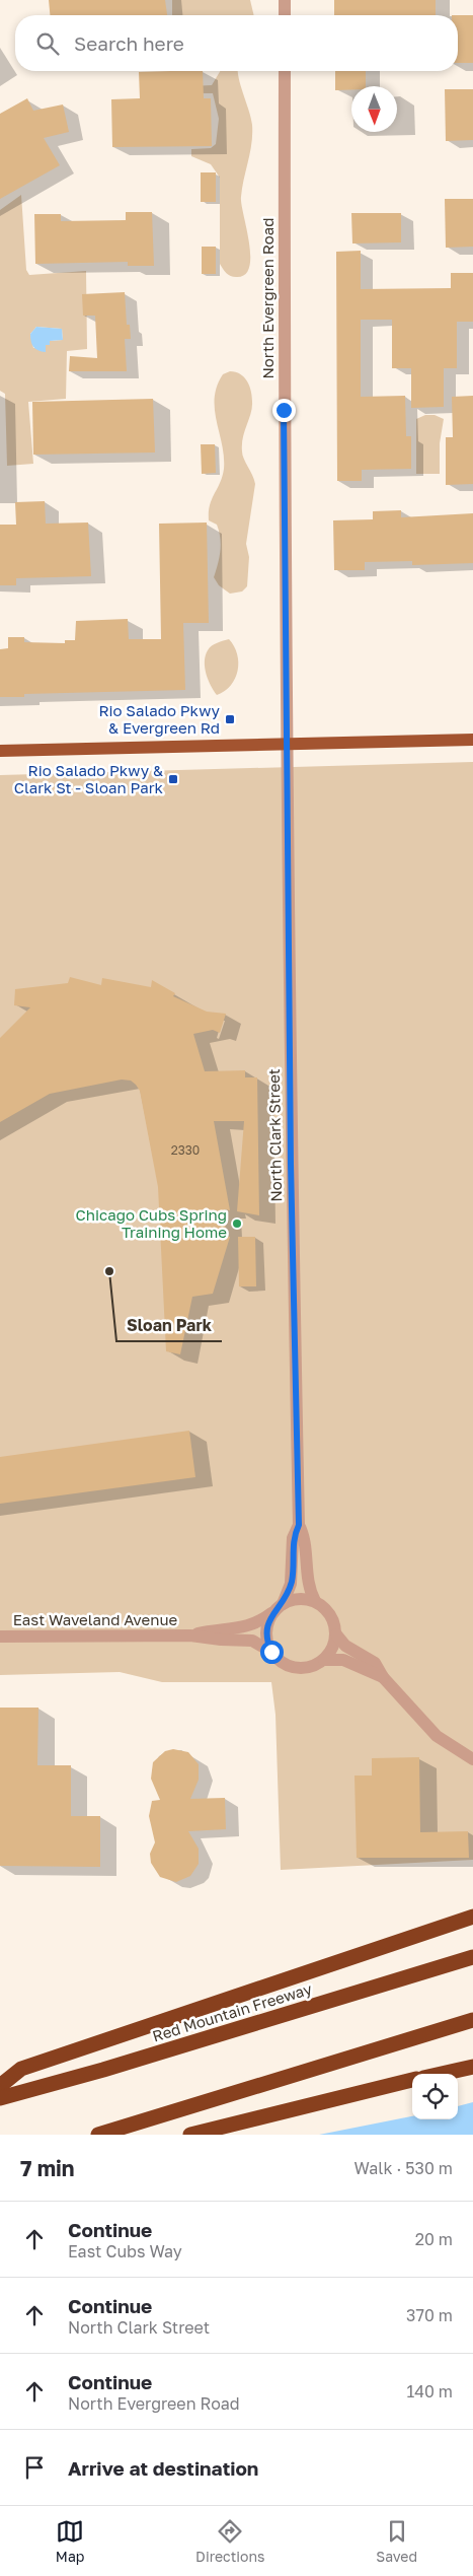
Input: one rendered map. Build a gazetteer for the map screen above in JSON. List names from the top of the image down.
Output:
{
  "streets": {
    "highway": ["Red Mountain Freeway"],
    "street": ["North Evergreen Road", "North Clark Street", "East Waveland Avenue"]
  },
  "crossings": [
    ["North Evergreen Road", "North Clark Street"],
    ["North Clark Street", "East Waveland Avenue"]
  ],
  "places": {
    "transit": ["Rio Salado Pkwy & Evergreen Rd", "Rio Salado Pkwy & Clark St - Sloan Park"],
    "other": ["Chicago Cubs Spring Training Home", "Sloan Park"]
  },
  "house_numbers": ["2330"],
  "north": "bottom",
  "page": {
    "search": "Search here",
    "heading": ["7 min", "Walk · 530 m"],
    "list": [
      ["Continue", "East Cubs Way", "20 m"],
      ["Continue", "North Clark Street", "370 m"],
      ["Continue", "North Evergreen Road", "140 m"],
      "Arrive at destination"
    ],
    "nav": ["Map", "Directions", "Saved"]
  }
}
